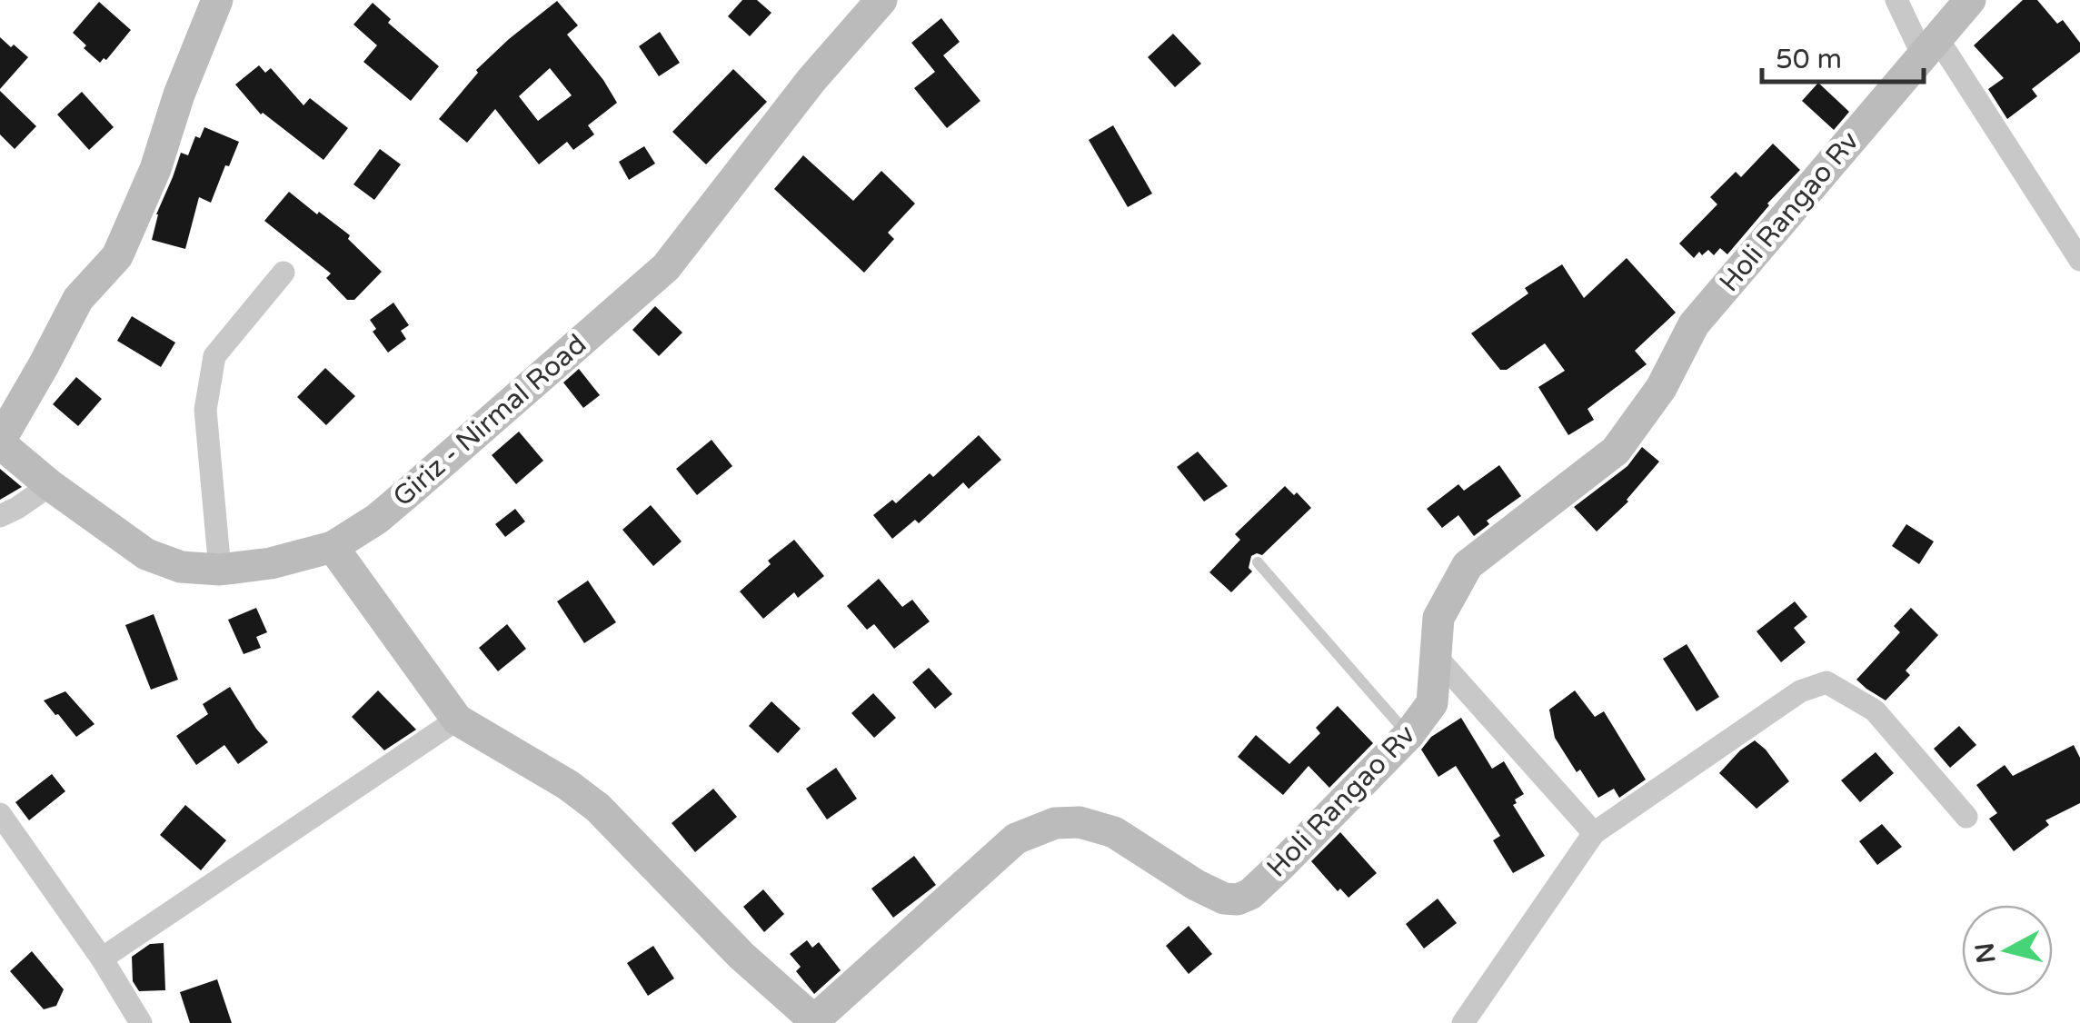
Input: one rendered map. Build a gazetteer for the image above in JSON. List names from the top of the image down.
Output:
{
  "streets": {
    "street": ["Holi Rangao Rv", "Giriz - Nirmal Road"]
  },
  "crossings": [
    ["Holi Rangao Rv", "Giriz - Nirmal Road"]
  ],
  "scale_bar": "50 m",
  "north": "left"
}
